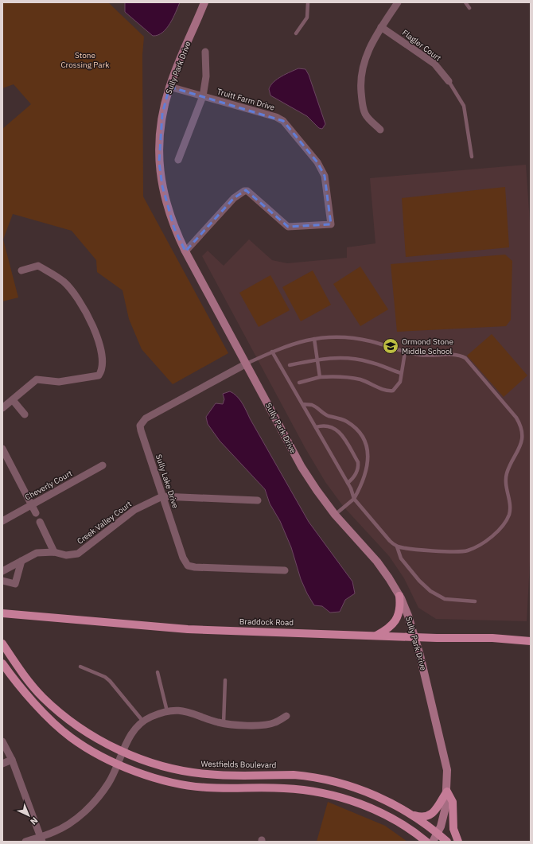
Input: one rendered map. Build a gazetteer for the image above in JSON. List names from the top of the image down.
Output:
{
  "streets": {
    "main road": ["Braddock Road", "Westfields Boulevard"],
    "street": [
      "Flagler Court",
      "Sully Park Drive",
      "Truitt Farm Drive",
      "Sully Lake Drive",
      "Cheverly Court",
      "Creek Valley Court"
    ]
  },
  "crossings": [
    ["Sully Park Drive", "Truitt Farm Drive"],
    ["Sully Park Drive", "Sully Lake Drive"],
    ["Sully Park Drive", "Braddock Road"],
    ["Sully Park Drive", "Westfields Boulevard"],
    ["Sully Lake Drive", "Creek Valley Court"]
  ],
  "parks": ["Stone Crossing Park"],
  "places": {
    "school or university": ["Ormond Stone Middle School"]
  },
  "north": "bottom right"
}
